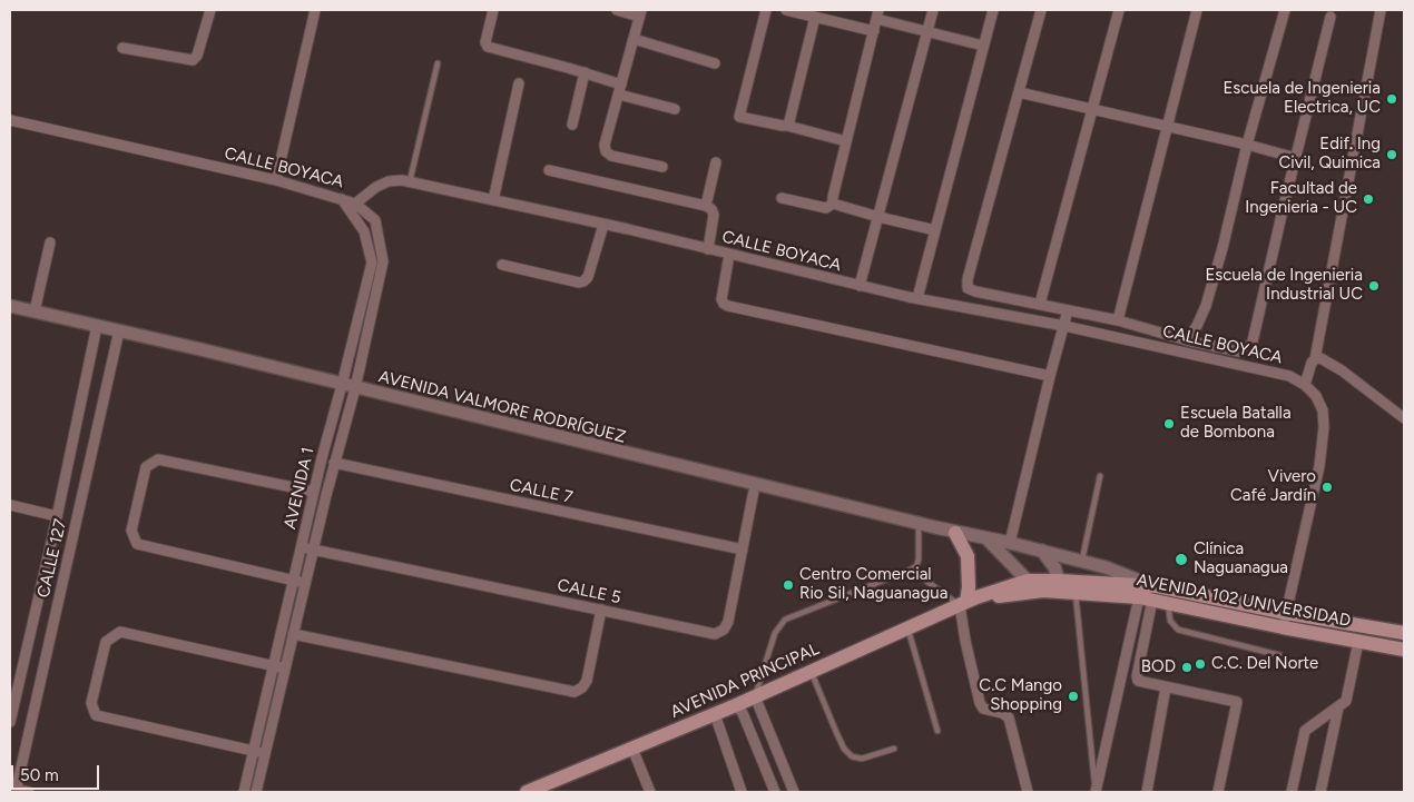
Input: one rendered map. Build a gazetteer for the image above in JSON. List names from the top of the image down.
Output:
{
  "streets": {
    "main road": ["AVENIDA 102 UNIVERSIDAD", "AVENIDA PRINCIPAL"],
    "street": [
      "CALLE BOYACA",
      "AVENIDA VALMORE RODRÍGUEZ",
      "AVENIDA 1",
      "CALLE 7",
      "CALLE 127",
      "CALLE 5"
    ]
  },
  "crossings": [
    ["CALLE BOYACA", "AVENIDA 1"],
    ["AVENIDA VALMORE RODRÍGUEZ", "AVENIDA 1"],
    ["AVENIDA VALMORE RODRÍGUEZ", "CALLE 127"],
    ["AVENIDA VALMORE RODRÍGUEZ", "CALLE 5"],
    ["AVENIDA VALMORE RODRÍGUEZ", "AVENIDA 102 UNIVERSIDAD"],
    ["AVENIDA 1", "CALLE 7"],
    ["AVENIDA 1", "CALLE 5"],
    ["CALLE 7", "CALLE 5"],
    ["AVENIDA 102 UNIVERSIDAD", "AVENIDA PRINCIPAL"]
  ],
  "places": [
    "Escuela de Ingenieria Electrica, UC",
    "Edif. Ing Civil, Quimica",
    "Facultad de Ingenieria - UC",
    "Escuela de Ingenieria Industrial UC",
    "Escuela Batalla de Bombona",
    "Vivero Café Jardín",
    "Clínica Naguanagua",
    "Centro Comercial Rio Sil, Naguanagua",
    "C.C. Del Norte",
    "BOD",
    "C.C Mango Shopping"
  ],
  "scale_bar": "50 m"
}
